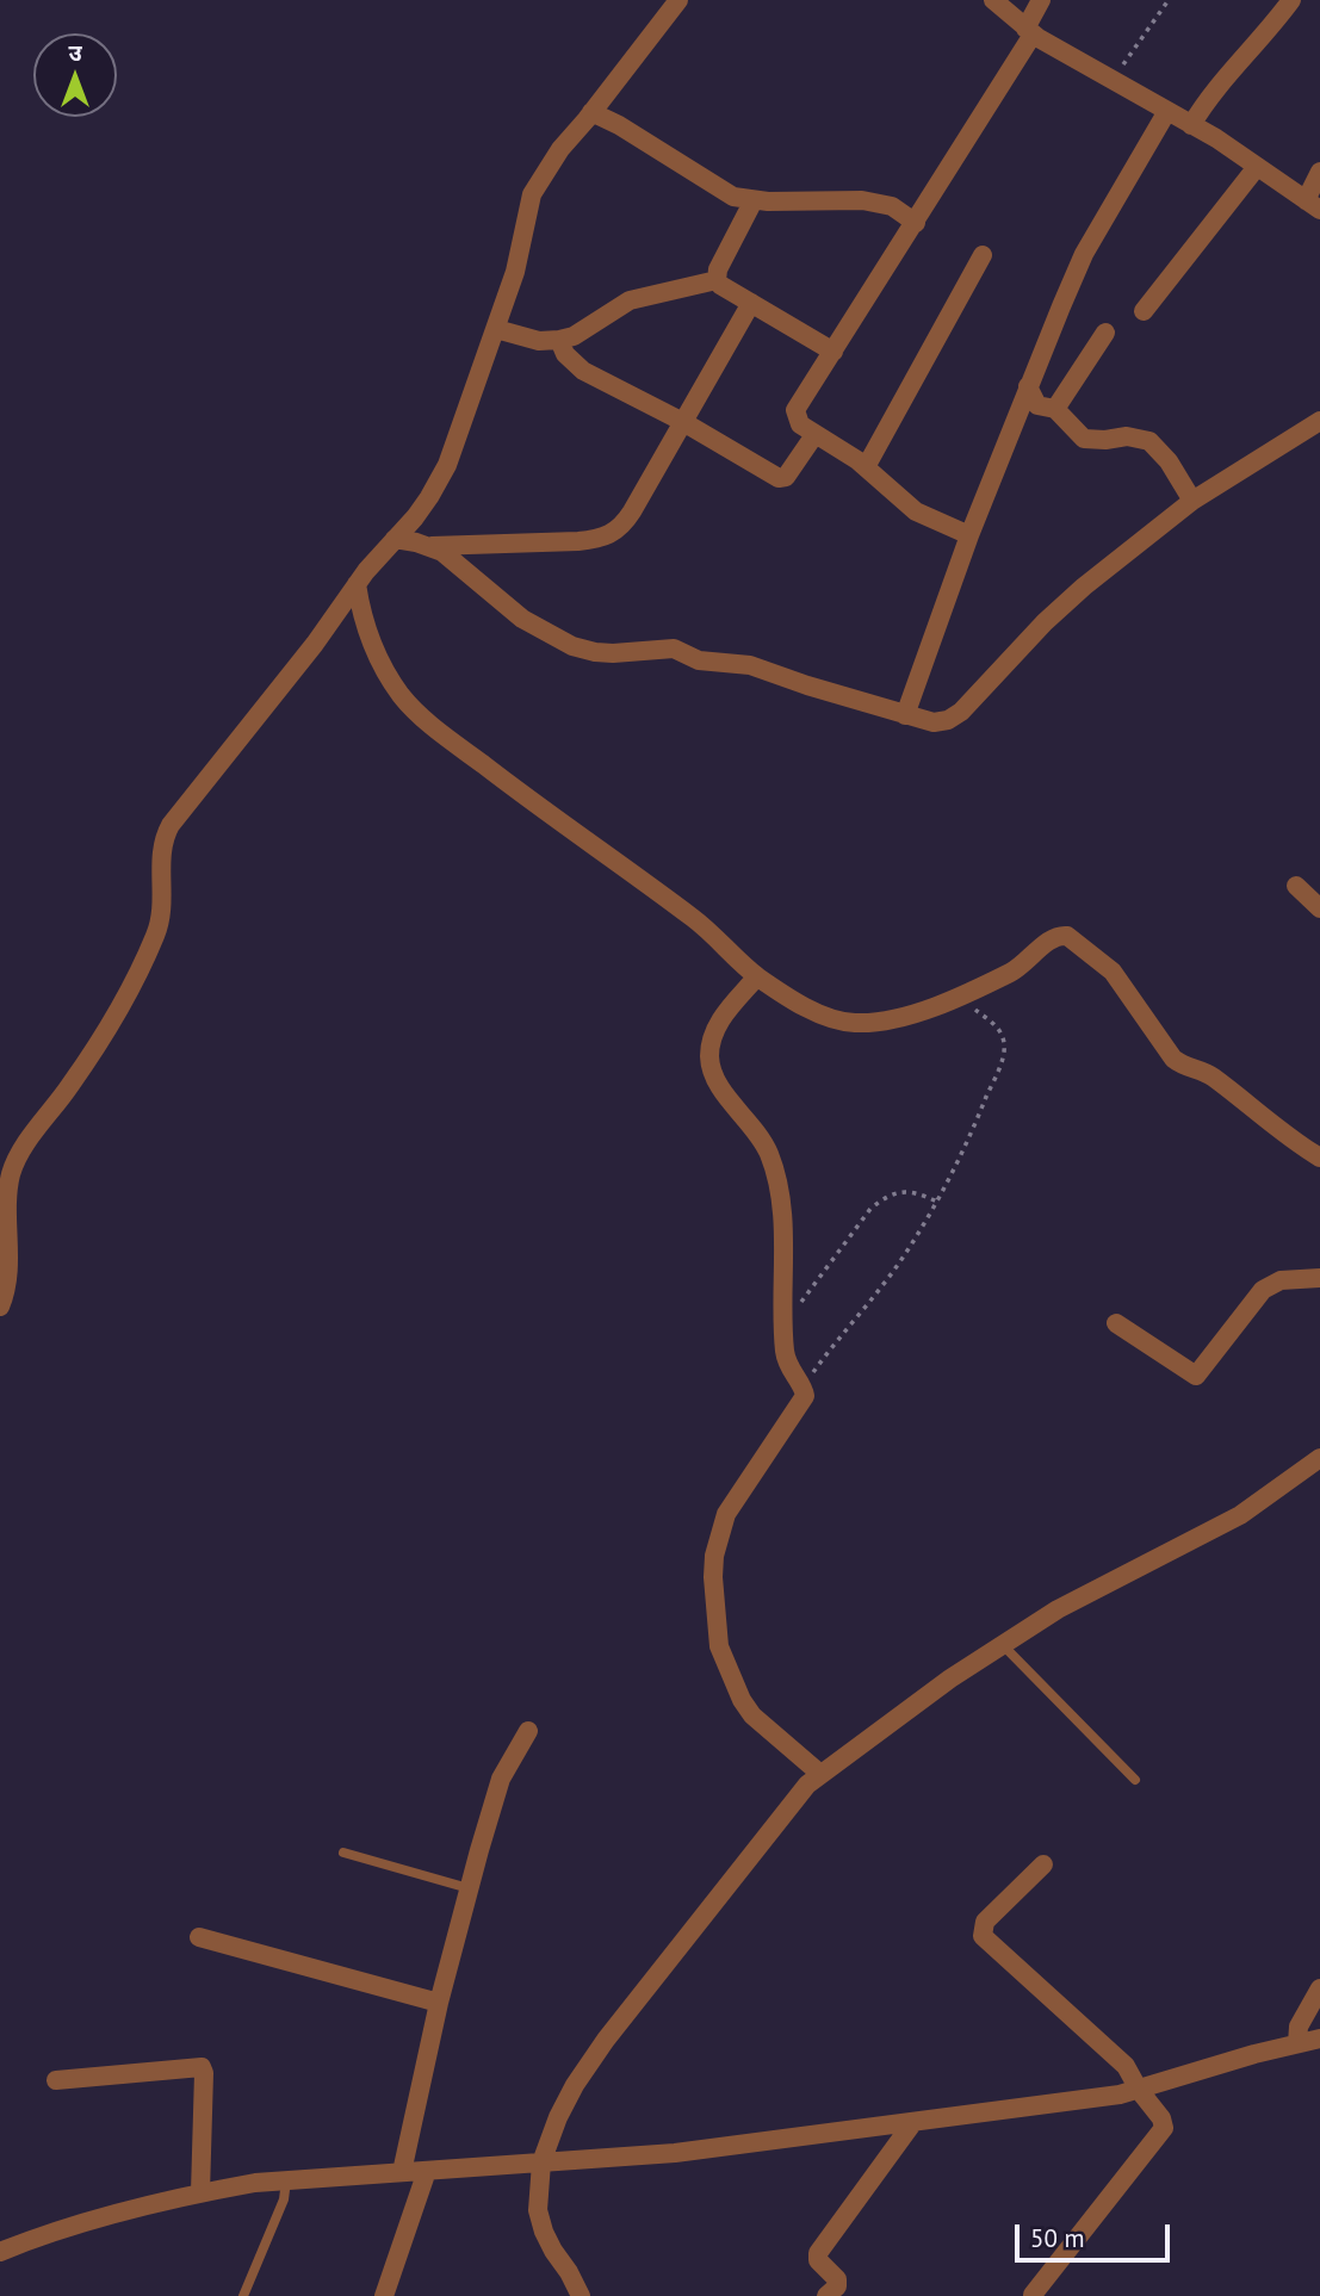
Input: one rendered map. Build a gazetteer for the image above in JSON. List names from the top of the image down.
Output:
{
  "scale_bar": "50 m",
  "north": "top"
}
